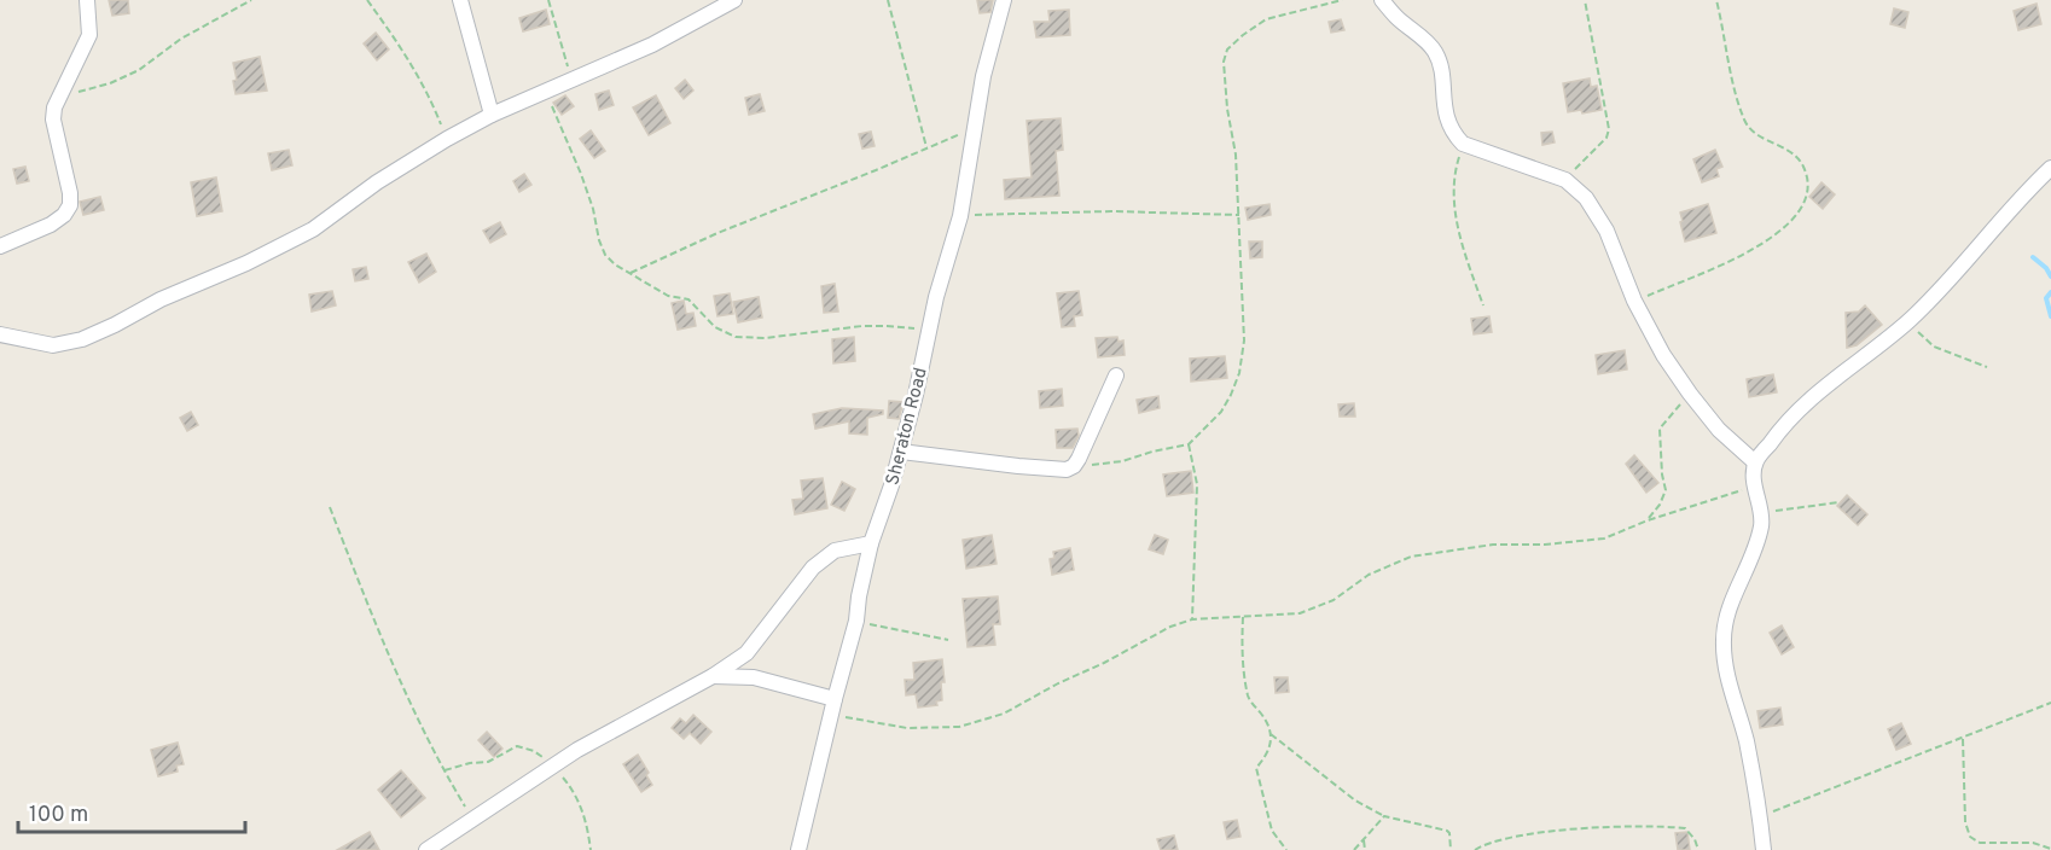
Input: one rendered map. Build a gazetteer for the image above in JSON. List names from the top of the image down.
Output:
{
  "streets": {
    "street": ["Sheraton Road"]
  },
  "scale_bar": "100 m"
}
